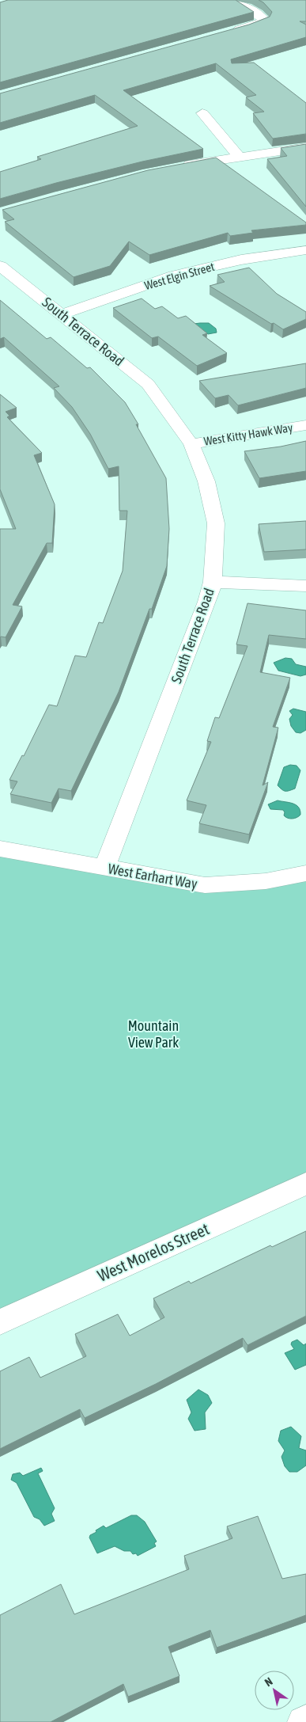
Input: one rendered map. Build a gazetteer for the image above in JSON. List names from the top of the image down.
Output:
{
  "streets": {
    "street": [
      "West Elgin Street",
      "South Terrace Road",
      "West Kitty Hawk Way",
      "West Earhart Way",
      "West Morelos Street"
    ]
  },
  "crossings": [
    ["West Elgin Street", "South Terrace Road"],
    ["South Terrace Road", "West Kitty Hawk Way"],
    ["South Terrace Road", "West Earhart Way"]
  ],
  "parks": ["Mountain View Park"],
  "north": "top left"
}
